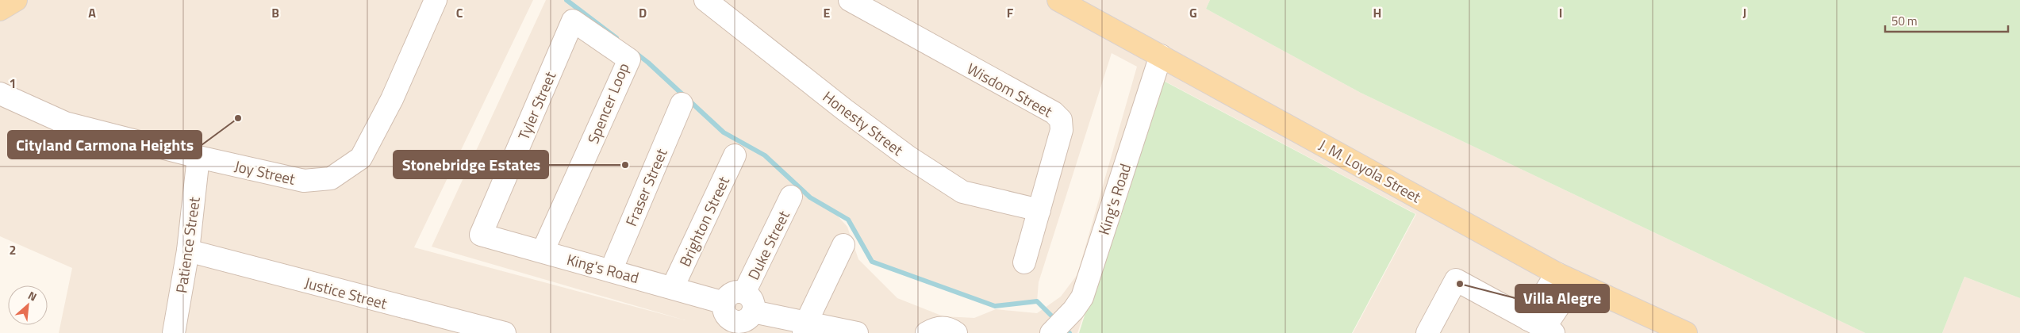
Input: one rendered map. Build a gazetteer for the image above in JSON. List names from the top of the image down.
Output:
{
  "streets": {
    "main road": ["J. M. Loyola Street"],
    "street": [
      "Wisdom Street",
      "Spencer Loop",
      "Tyler Street",
      "Honesty Street",
      "Joy Street",
      "Fraser Street",
      "King's Road",
      "Brighton Street",
      "Patience Street",
      "Duke Street",
      "Justice Street"
    ]
  },
  "crossings": [
    ["Wisdom Street", "Honesty Street"],
    ["Spencer Loop", "Tyler Street"],
    ["Spencer Loop", "King's Road"],
    ["Tyler Street", "King's Road"],
    ["J. M. Loyola Street", "King's Road"],
    ["Joy Street", "Patience Street"],
    ["Fraser Street", "King's Road"],
    ["King's Road", "Brighton Street"],
    ["King's Road", "Duke Street"],
    ["Patience Street", "Justice Street"]
  ],
  "places": ["Cityland Carmona Heights", "Stonebridge Estates", "Villa Alegre"],
  "scale_bar": "50 m",
  "north": "top right",
  "grid": {
    "columns": [
      "A",
      "B",
      "C",
      "D",
      "E",
      "F",
      "G",
      "H",
      "I",
      "J"
    ],
    "rows": ["1", "2"]
  }
}
